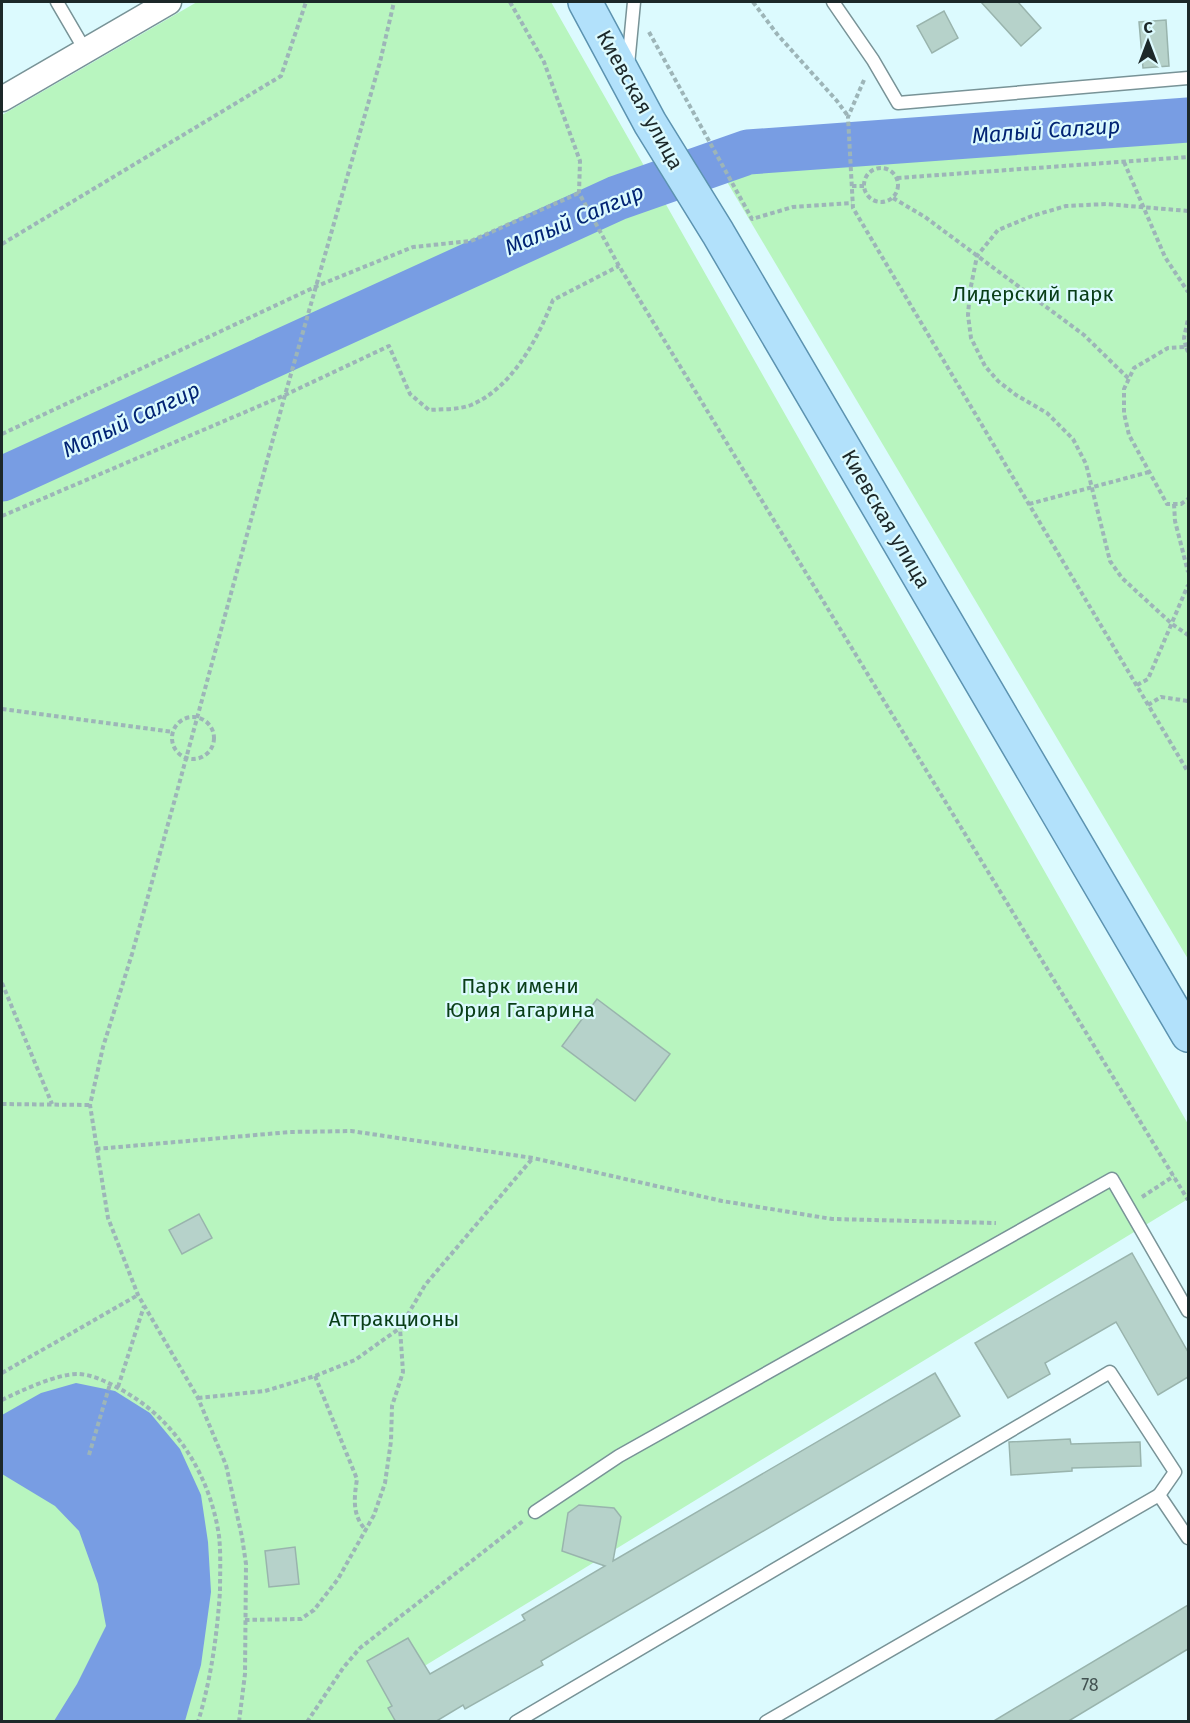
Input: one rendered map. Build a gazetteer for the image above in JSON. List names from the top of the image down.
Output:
{
  "streets": {
    "main road": ["Киевская улица"]
  },
  "water": ["Малый Салгир"],
  "parks": ["Лидерский парк", "Парк имени Юрия Гагарина", "Аттракционы"],
  "house_numbers": ["78"],
  "north": "top"
}
